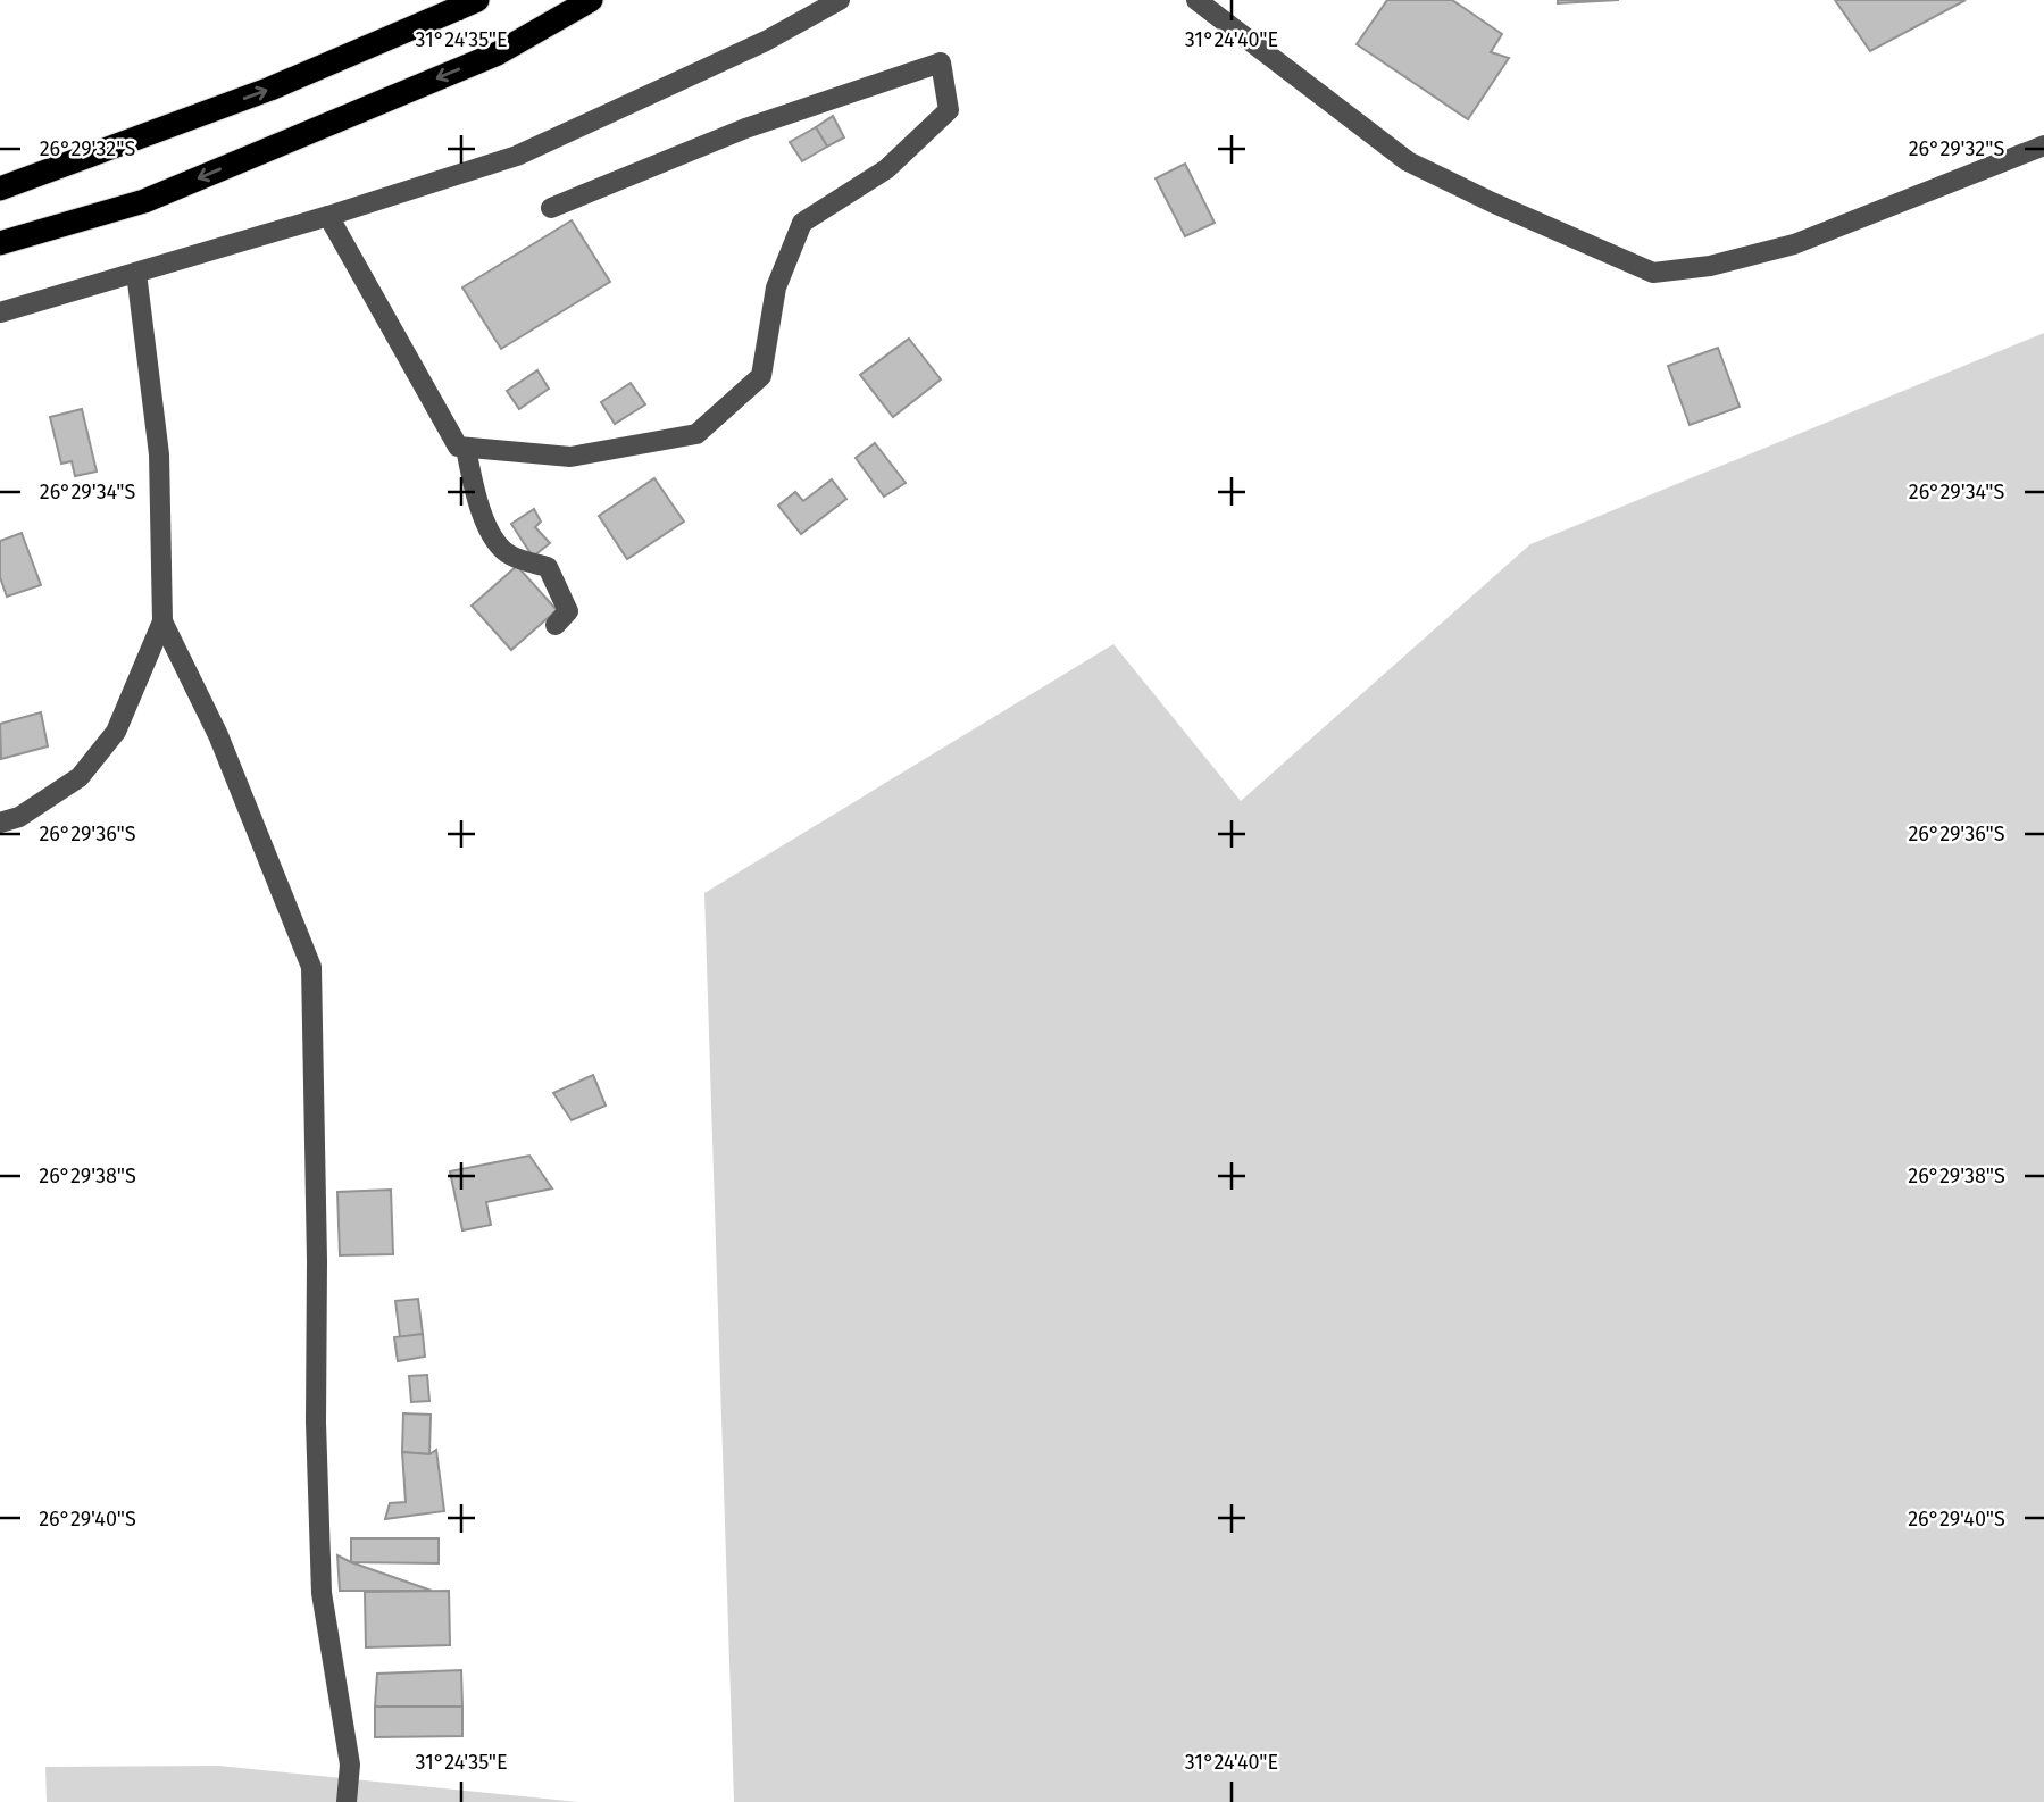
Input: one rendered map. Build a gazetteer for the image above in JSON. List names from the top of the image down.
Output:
{
  "coordinates": [
    "31°24'35\"E",
    "31°24'40\"E",
    "26°29'32\"S",
    "26°29'34\"S",
    "26°29'36\"S",
    "26°29'38\"S",
    "26°29'40\"S"
  ]
}
